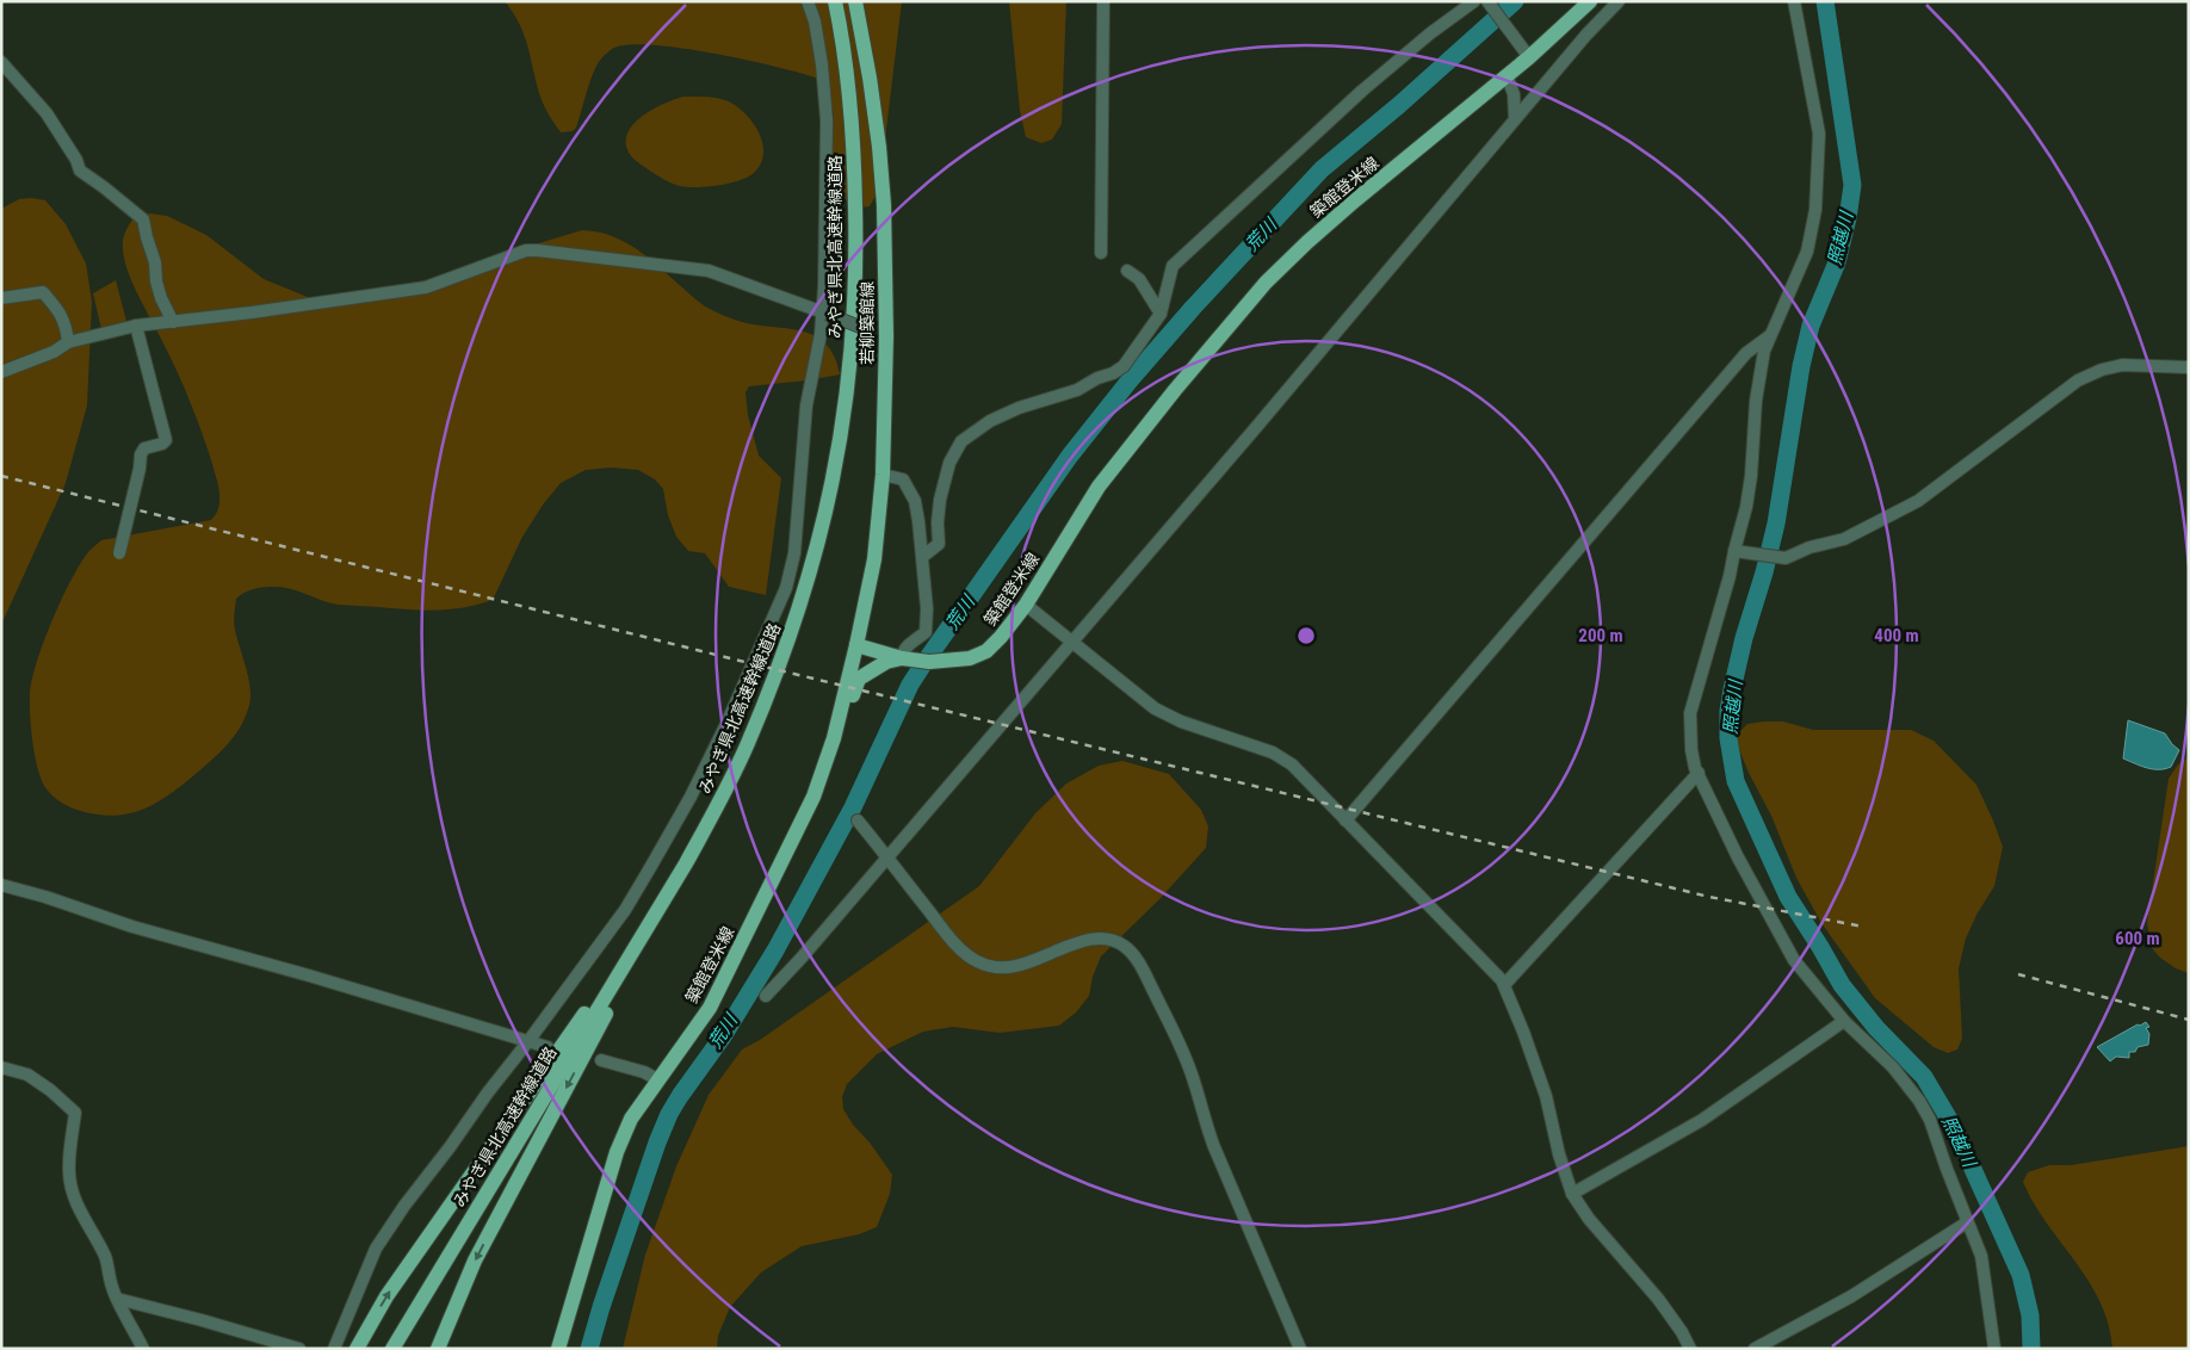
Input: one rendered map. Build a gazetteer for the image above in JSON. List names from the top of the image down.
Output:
{
  "streets": {
    "main road": ["築館登米線", "みやぎ県北高速幹線道路", "若柳築館線"]
  },
  "crossings": [
    ["築館登米線", "若柳築館線"]
  ],
  "water": ["荒川", "照越川"],
  "rings": ["200 m", "400 m", "600 m"]
}
